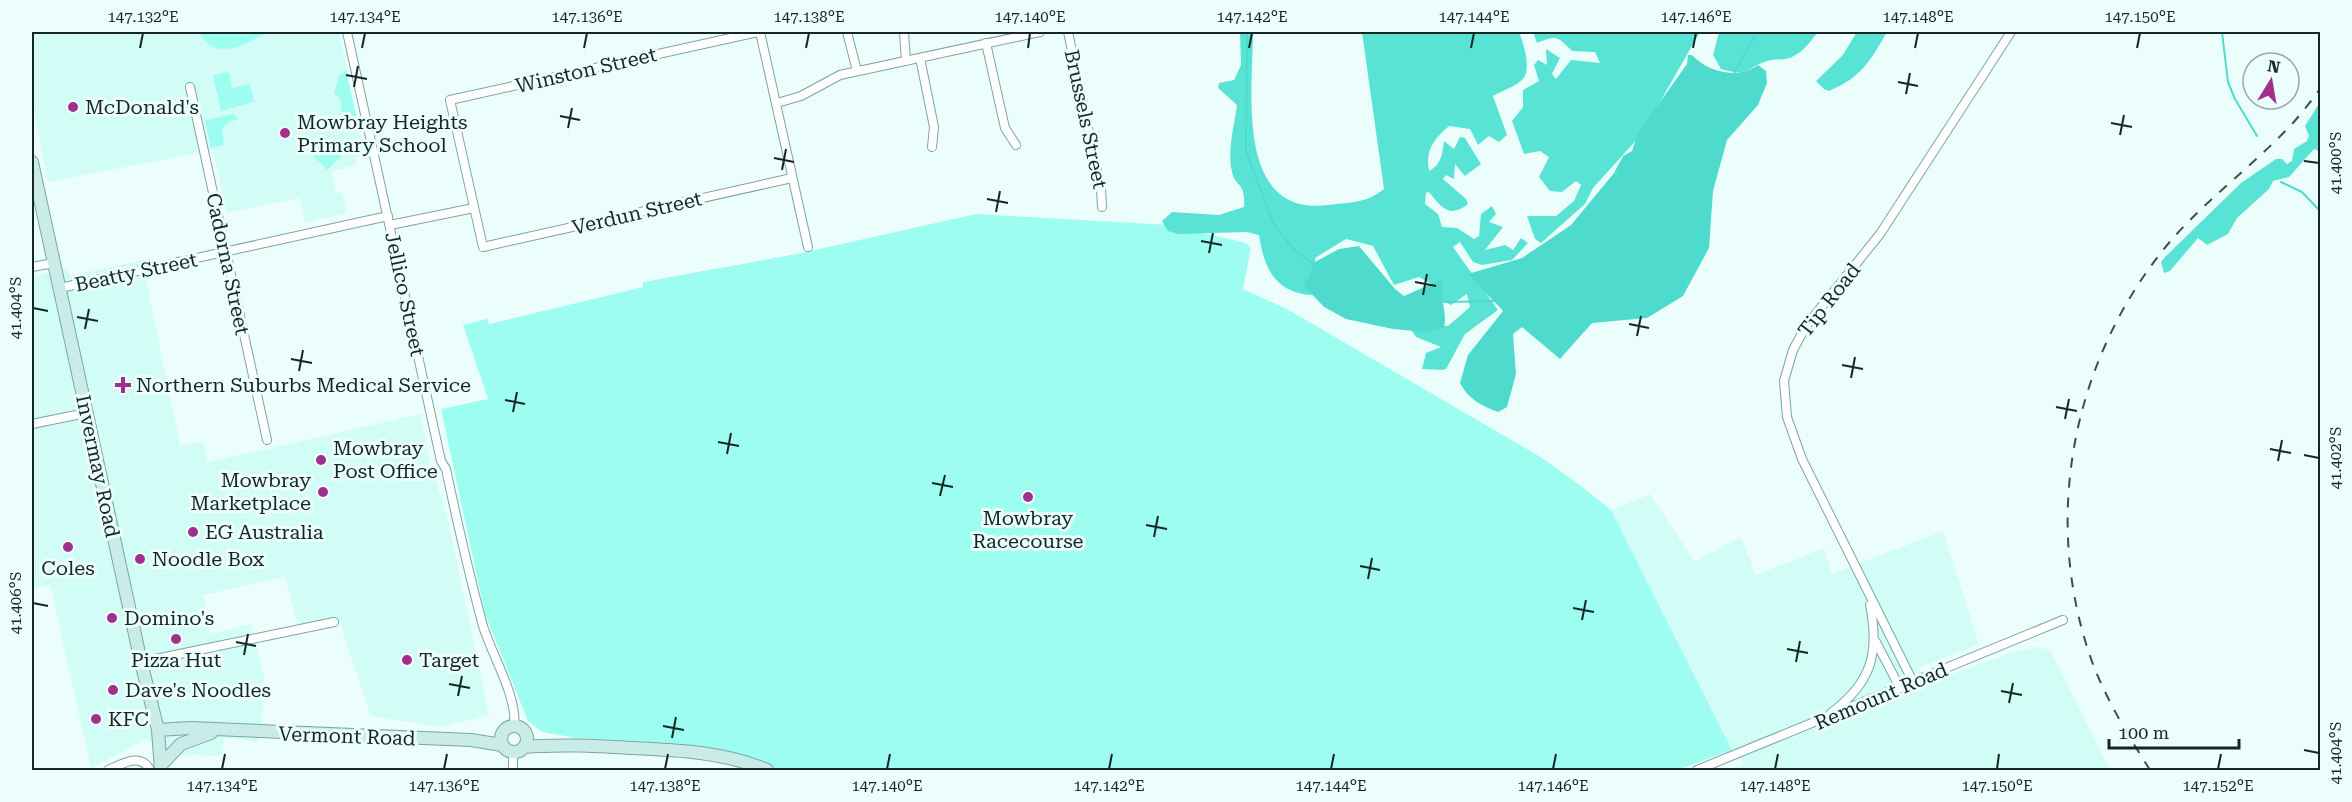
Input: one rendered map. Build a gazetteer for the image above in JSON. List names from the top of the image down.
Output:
{
  "streets": {
    "main road": ["Invermay Road", "Vermont Road"],
    "street": [
      "Winston Street",
      "Brussels Street",
      "Verdun Street",
      "Cadorna Street",
      "Beatty Street",
      "Jellico Street",
      "Tip Road",
      "Remount Road"
    ]
  },
  "crossings": [
    ["Winston Street", "Verdun Street"],
    ["Winston Street", "Beatty Street"],
    ["Verdun Street", "Beatty Street"],
    ["Cadorna Street", "Beatty Street"],
    ["Beatty Street", "Jellico Street"],
    ["Beatty Street", "Invermay Road"],
    ["Jellico Street", "Vermont Road"],
    ["Tip Road", "Remount Road"],
    ["Invermay Road", "Vermont Road"]
  ],
  "places": {
    "other": [
      "McDonald's",
      "Mowbray Heights Primary School",
      "Mowbray Post Office",
      "Mowbray Marketplace",
      "Mowbray Racecourse",
      "EG Australia",
      "Coles",
      "Noodle Box",
      "Domino's",
      "Pizza Hut",
      "Target",
      "Dave's Noodles",
      "KFC"
    ],
    "health": ["Northern Suburbs Medical Service"]
  },
  "scale_bar": "100 m",
  "north": "top",
  "coordinates": [
    "147.132°E",
    "147.134°E",
    "147.136°E",
    "147.138°E",
    "147.140°E",
    "147.142°E",
    "147.144°E",
    "147.146°E",
    "147.148°E",
    "147.150°E",
    "41.400°S",
    "41.404°S",
    "41.402°S",
    "41.406°S",
    "147.152°E"
  ]
}
